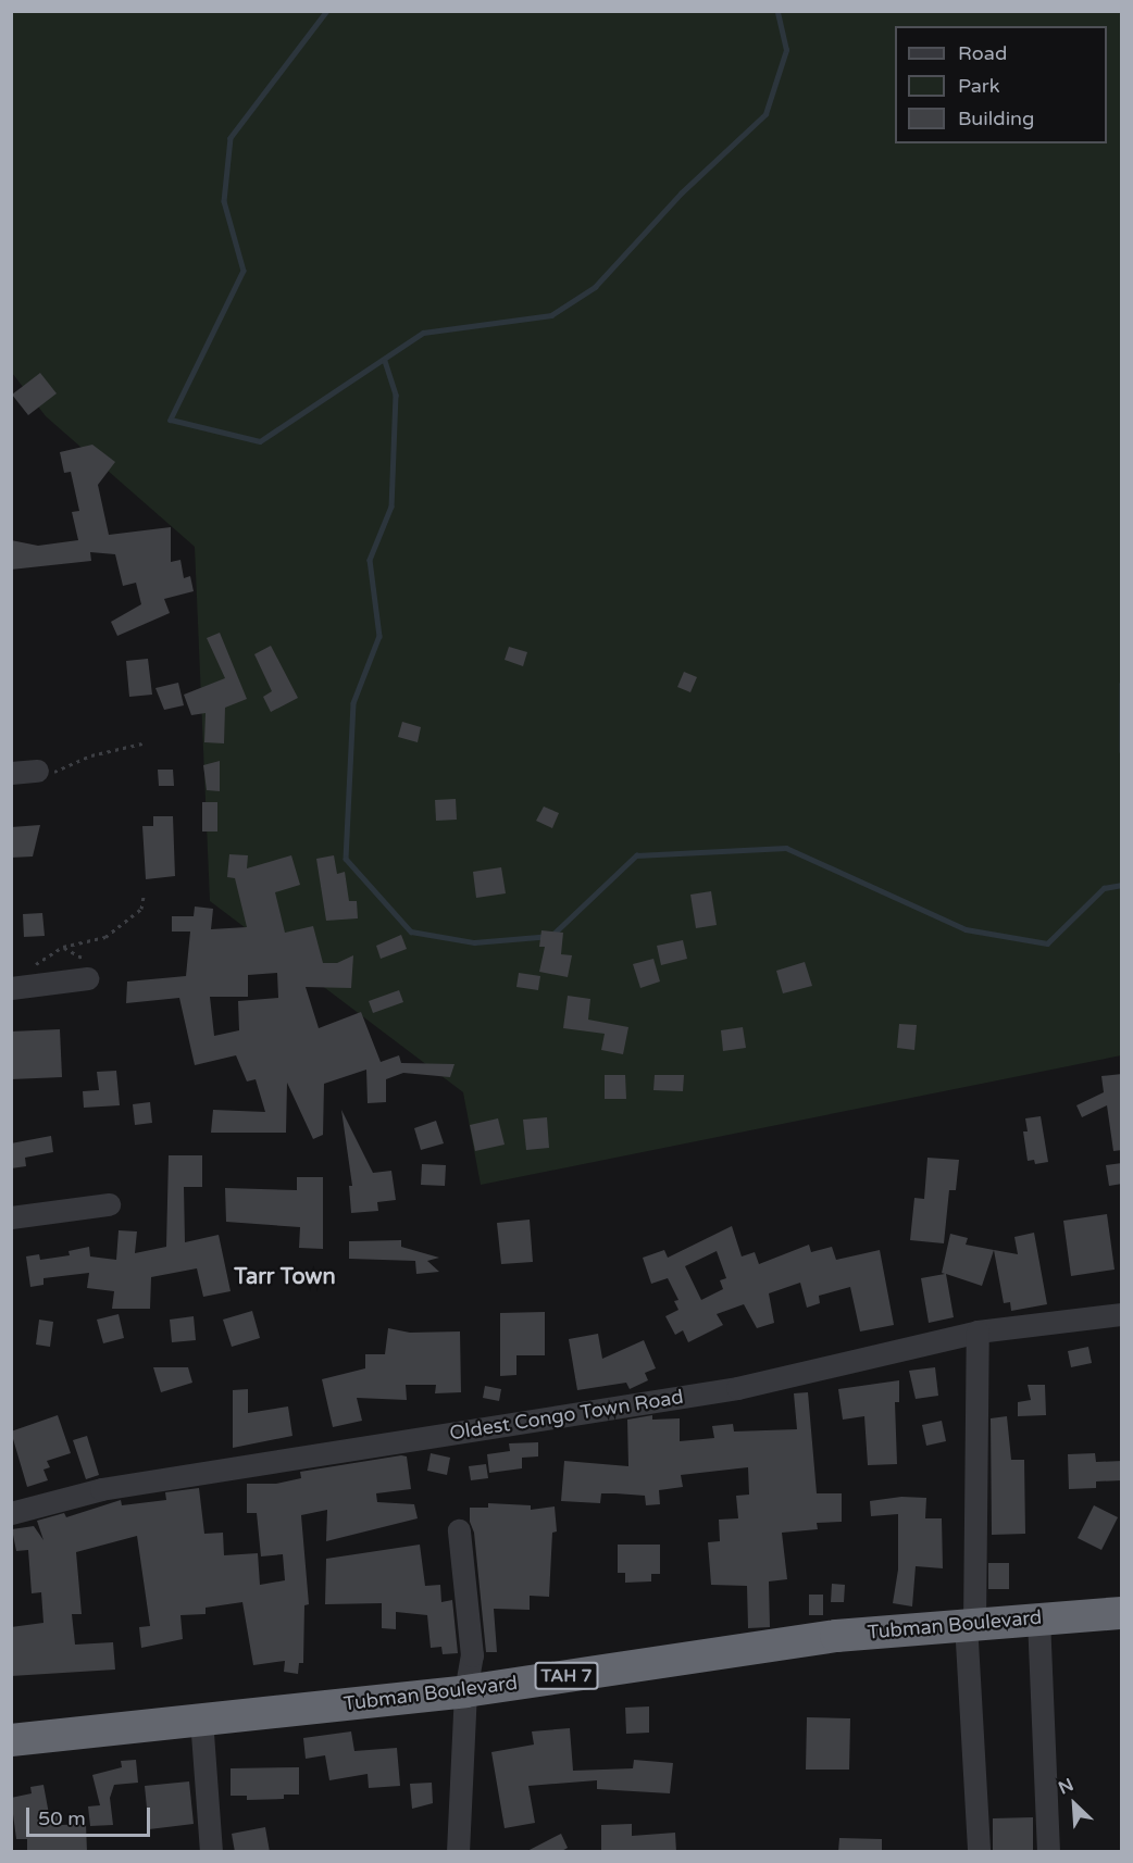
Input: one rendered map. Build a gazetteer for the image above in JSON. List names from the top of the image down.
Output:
{
  "streets": {
    "highway": ["Tubman Boulevard", "TAH 7"],
    "street": ["Oldest Congo Town Road"]
  },
  "districts": ["Tarr Town"],
  "legend": ["Road", "Park", "Building"],
  "scale_bar": "50 m",
  "north": "top left"
}
